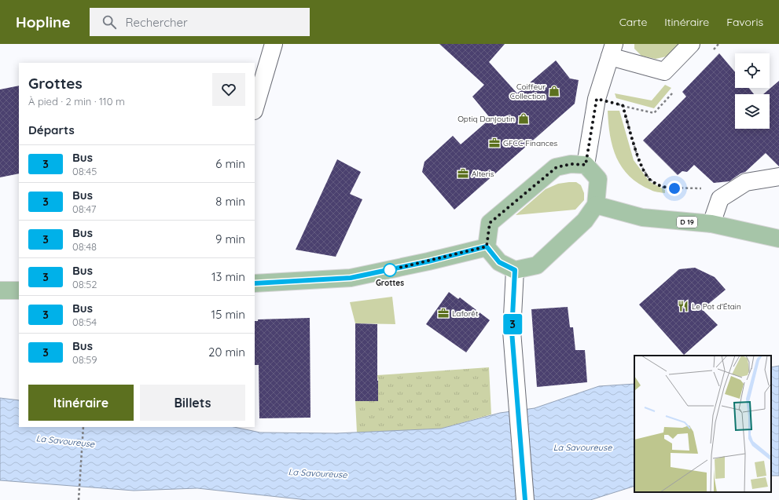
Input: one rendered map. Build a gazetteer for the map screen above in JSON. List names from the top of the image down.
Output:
{
  "streets": {
    "main road": ["D 19"]
  },
  "water": ["La Savoureuse"],
  "places": {
    "shop": ["Coiffeur Collection", "Optiq Danjoutin"],
    "office": ["GFCC Finances", "Alteris", "Laforêt"],
    "other": ["Grottes"],
    "restaurant": ["Le Pot d'Étain"]
  },
  "lines": ["bus line 3"],
  "page": {
    "header": "Hopline",
    "search": "Rechercher",
    "nav": ["Carte", "Itinéraire", "Favoris"],
    "on_map": "3",
    "heading": [
      ["Grottes", "À pied · 2 min · 110 m"],
      "Départs"
    ],
    "list": [
      {
        "mark": "3",
        "name": "Bus",
        "note": "08:45",
        "value": "6 min"
      },
      {
        "mark": "3",
        "name": "Bus",
        "note": "08:47",
        "value": "8 min"
      },
      {
        "mark": "3",
        "name": "Bus",
        "note": "08:48",
        "value": "9 min"
      },
      {
        "mark": "3",
        "name": "Bus",
        "note": "08:52",
        "value": "13 min"
      },
      {
        "mark": "3",
        "name": "Bus",
        "note": "08:54",
        "value": "15 min"
      },
      {
        "mark": "3",
        "name": "Bus",
        "note": "08:59",
        "value": "20 min"
      }
    ],
    "buttons": ["Itinéraire", "Billets"]
  }
}
